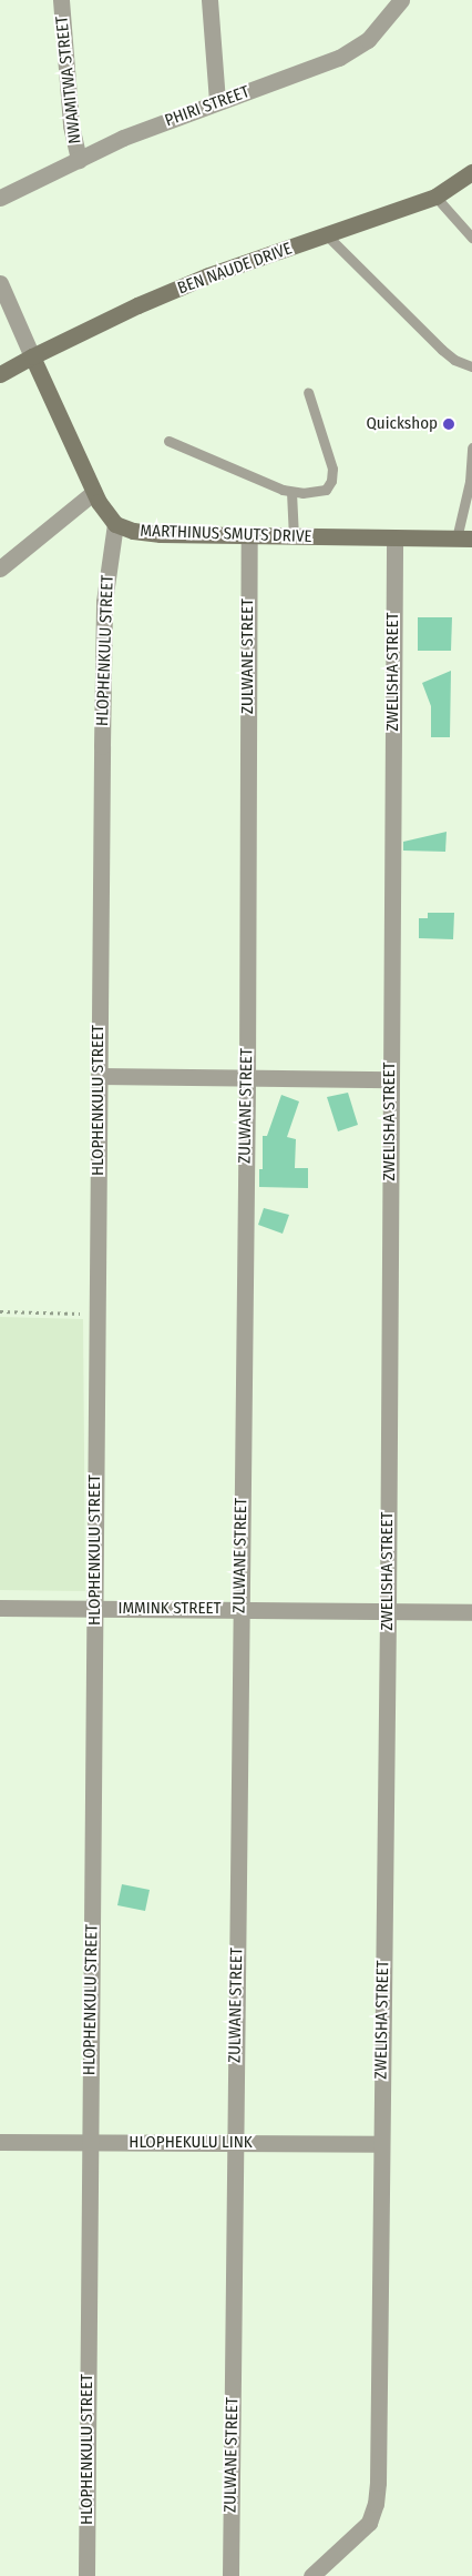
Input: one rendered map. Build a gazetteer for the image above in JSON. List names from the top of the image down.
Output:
{
  "streets": {
    "street": [
      "NWAMITWA STREET",
      "PHIRI STREET",
      "BEN NAUDE DRIVE",
      "MARTHINUS SMUTS DRIVE",
      "HLOPHENKULU STREET",
      "ZULWANE STREET",
      "ZWELISHA STREET",
      "IMMINK STREET",
      "HLOPHEKULU LINK"
    ]
  },
  "crossings": [
    ["NWAMITWA STREET", "PHIRI STREET"],
    ["MARTHINUS SMUTS DRIVE", "HLOPHENKULU STREET"],
    ["MARTHINUS SMUTS DRIVE", "ZULWANE STREET"],
    ["MARTHINUS SMUTS DRIVE", "ZWELISHA STREET"],
    ["HLOPHENKULU STREET", "IMMINK STREET"],
    ["HLOPHENKULU STREET", "HLOPHEKULU LINK"],
    ["ZULWANE STREET", "IMMINK STREET"],
    ["ZULWANE STREET", "HLOPHEKULU LINK"],
    ["ZWELISHA STREET", "IMMINK STREET"],
    ["ZWELISHA STREET", "HLOPHEKULU LINK"]
  ],
  "places": ["Quickshop"]
}
